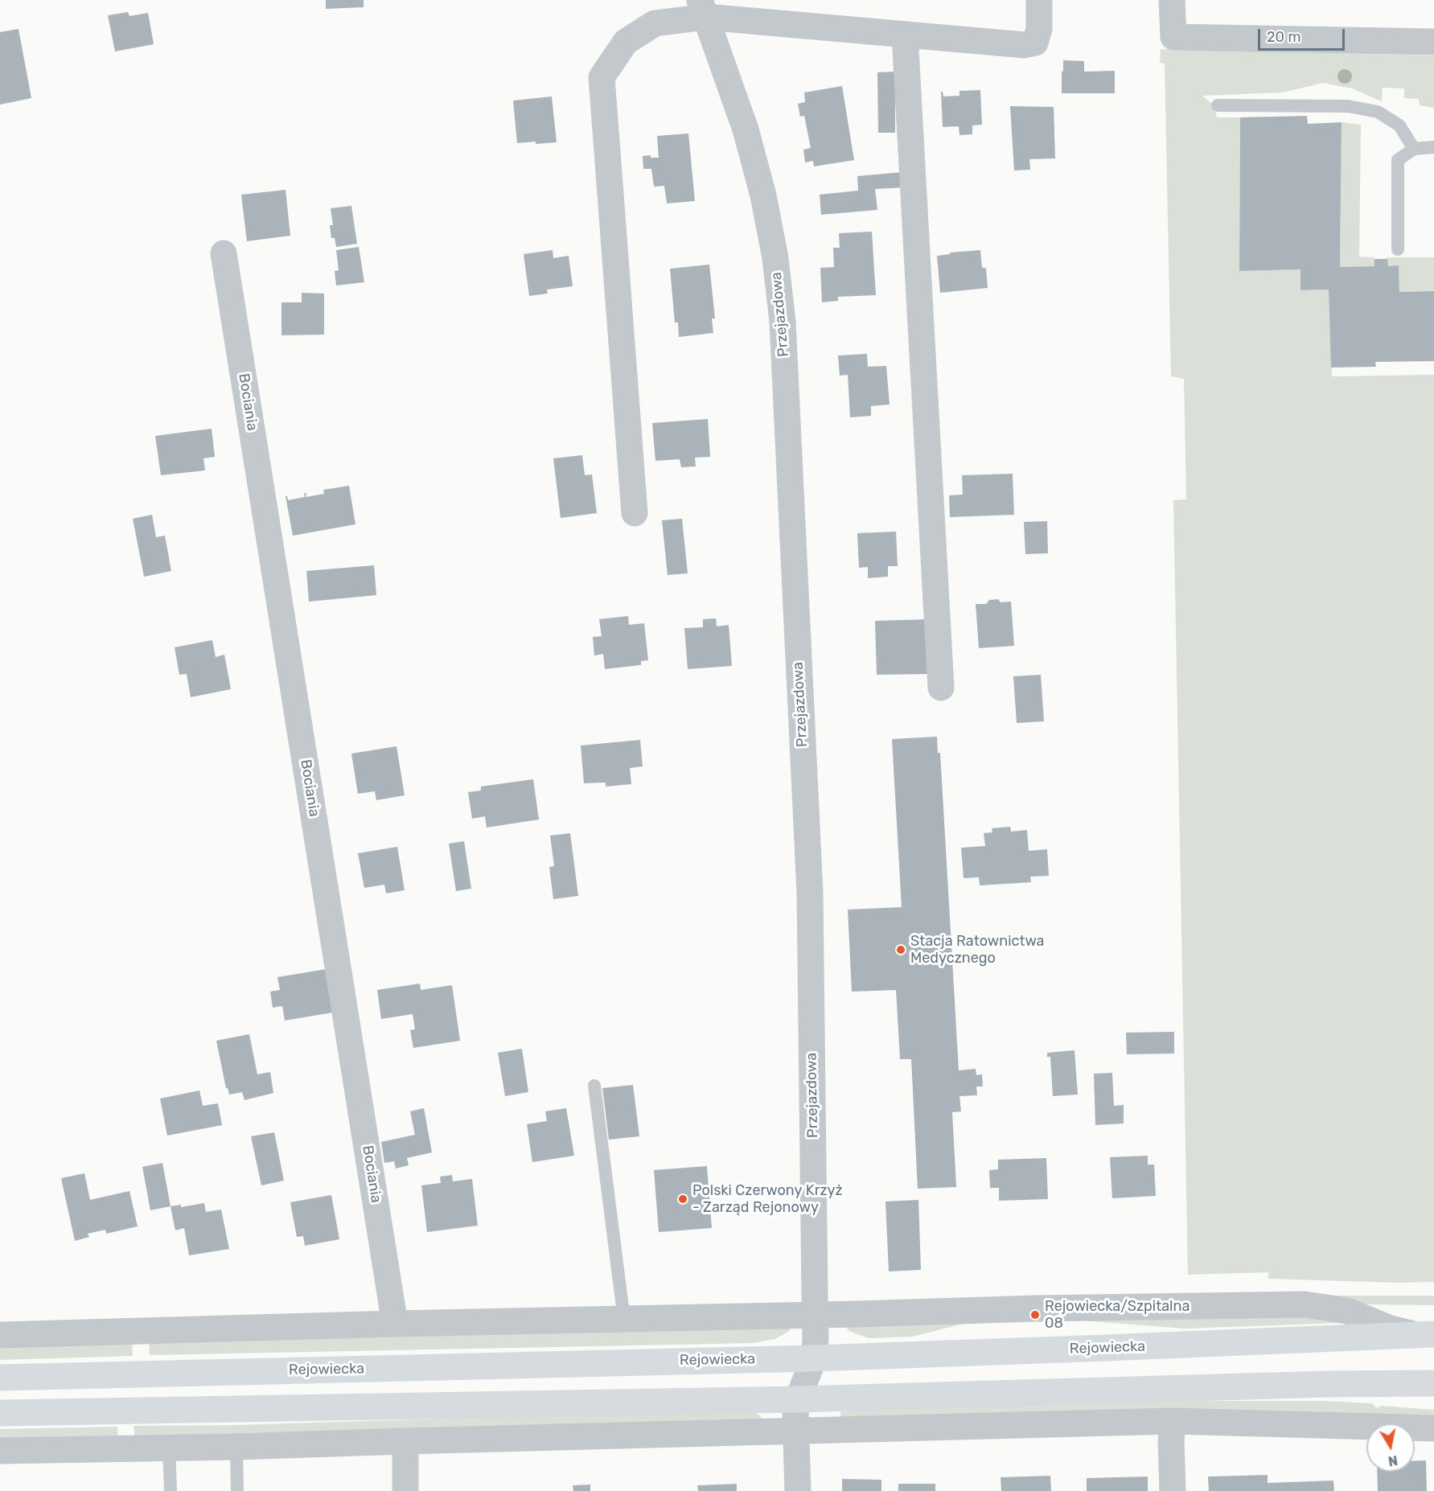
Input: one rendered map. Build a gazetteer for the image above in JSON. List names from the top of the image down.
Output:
{
  "streets": {
    "highway": ["Rejowiecka"],
    "street": ["Przejazdowa", "Bociania"]
  },
  "crossings": [
    ["Przejazdowa", "Rejowiecka"]
  ],
  "places": ["Stacja Ratownictwa Medycznego", "Polski Czerwony Krzyż - Zarząd Rejonowy", "Rejowiecka/Szpitalna 08"],
  "scale_bar": "20 m",
  "north": "bottom"
}
